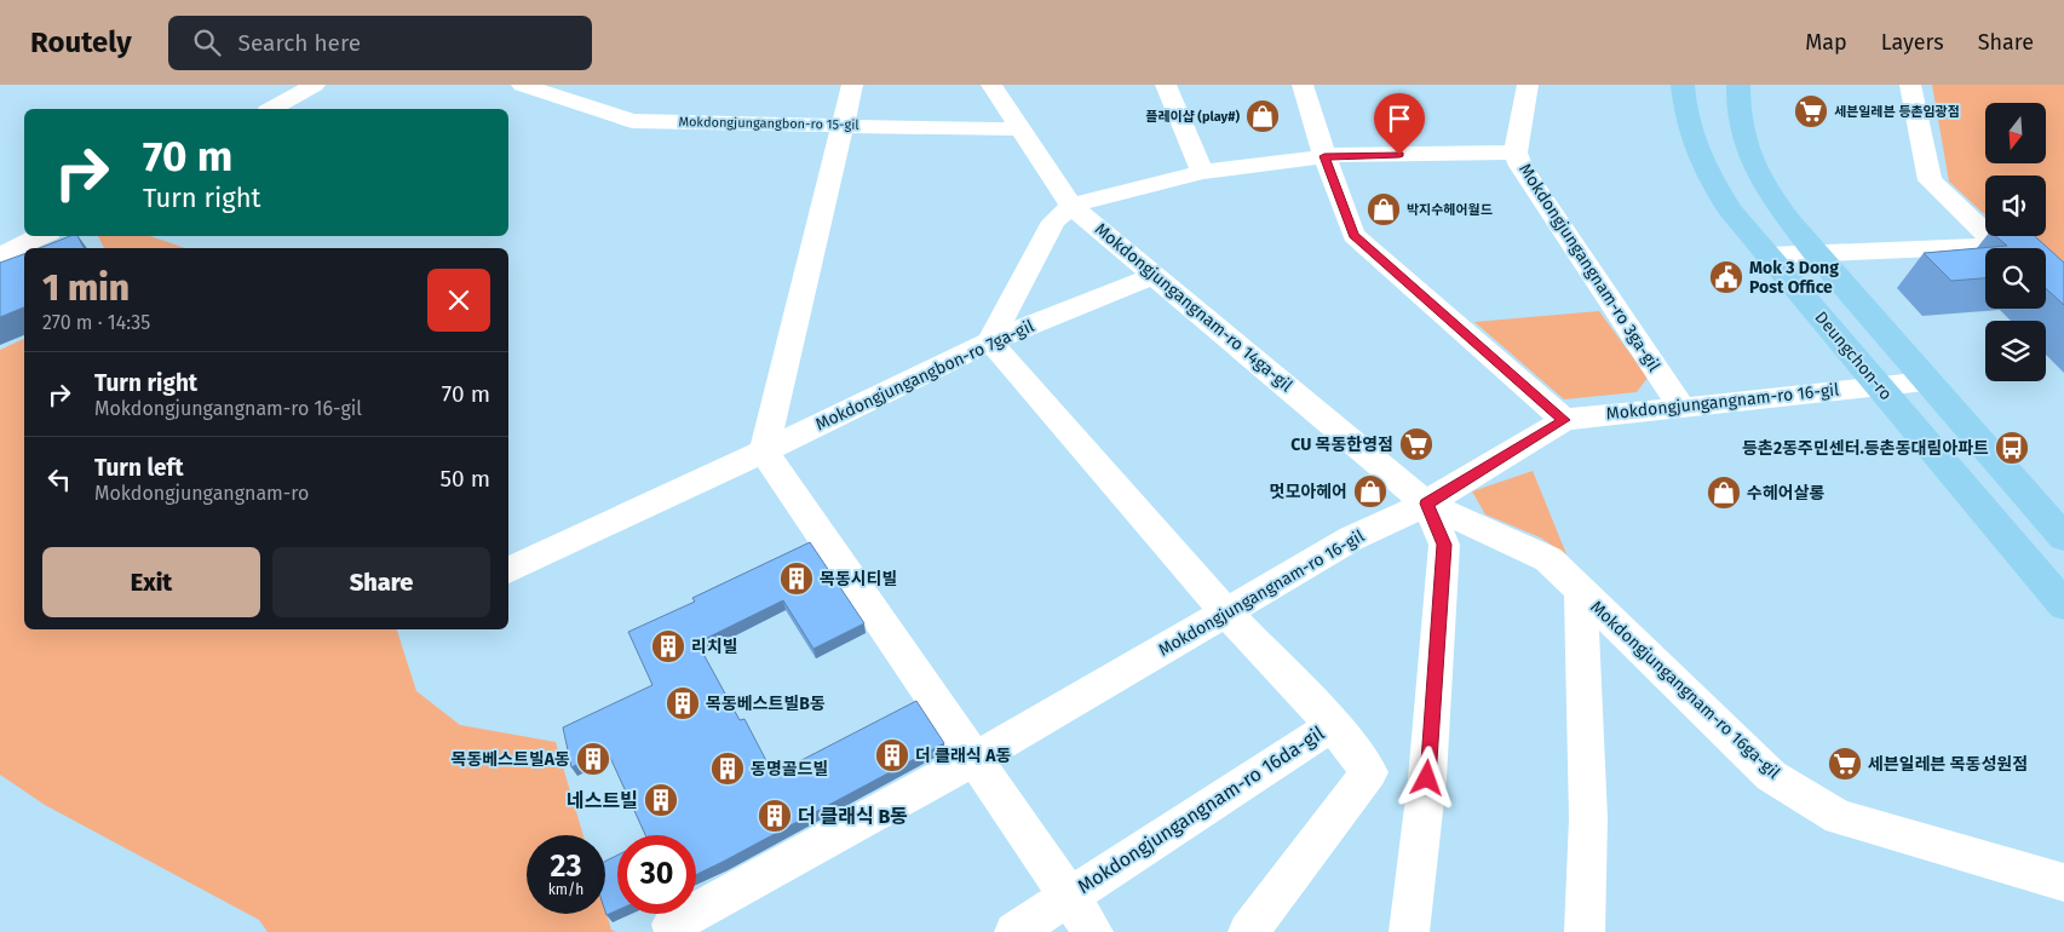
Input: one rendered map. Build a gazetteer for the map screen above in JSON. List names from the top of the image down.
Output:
{
  "streets": {
    "main road": ["Deungchon-ro"],
    "street": [
      "Mokdongjungangbon-ro 15-gil",
      "Mokdongjungangnam-ro 3ga-gil",
      "Mokdongjungangnam-ro 14ga-gil",
      "Mokdongjungangbon-ro 7ga-gil",
      "Mokdongjungangnam-ro 16-gil",
      "Mokdongjungangnam-ro 16ga-gil",
      "Mokdongjungangnam-ro 16da-gil"
    ]
  },
  "crossings": [
    ["Mokdongjungangbon-ro 15-gil", "Mokdongjungangnam-ro 14ga-gil"],
    ["Mokdongjungangnam-ro 3ga-gil", "Mokdongjungangnam-ro 16-gil"],
    ["Mokdongjungangnam-ro 14ga-gil", "Mokdongjungangbon-ro 7ga-gil"],
    ["Mokdongjungangnam-ro 14ga-gil", "Mokdongjungangnam-ro 16-gil"],
    ["Mokdongjungangnam-ro 14ga-gil", "Mokdongjungangnam-ro 16ga-gil"],
    ["Deungchon-ro", "Mokdongjungangnam-ro 16-gil"],
    ["Mokdongjungangbon-ro 7ga-gil", "Mokdongjungangnam-ro 16da-gil"],
    ["Mokdongjungangnam-ro 16-gil", "Mokdongjungangnam-ro 16ga-gil"],
    ["Mokdongjungangnam-ro 16-gil", "Mokdongjungangnam-ro 16da-gil"]
  ],
  "places": {
    "supermarket": ["세븐일레븐 등촌임광점", "CU 목동한영점", "세븐일레븐 목동성원점"],
    "shop": [
      "플레이샵 (play#)",
      "박지수헤어월드",
      "멋모아헤어",
      "수헤어살롱"
    ],
    "public building": ["Mok 3 Dong Post Office"],
    "bus stop": ["등촌2동주민센터.등촌동대림아파트"],
    "building": [
      "목동시티빌",
      "리치빌",
      "목동베스트빌B동",
      "더 클래식 A동",
      "목동베스트빌A동",
      "동명골드빌",
      "네스트빌",
      "더 클래식 B동"
    ]
  },
  "north": "bottom",
  "page": {
    "header": "Routely",
    "search": "Search here",
    "nav": ["Map", "Layers", "Share"],
    "turn": ["70 m", "Turn right"],
    "heading": ["1 min", "270 m · 14:35"],
    "list": [
      {
        "name": "Turn right",
        "note": "Mokdongjungangnam-ro 16-gil",
        "value": "70 m"
      },
      {
        "name": "Turn left",
        "note": "Mokdongjungangnam-ro",
        "value": "50 m"
      }
    ],
    "buttons": ["Exit", "Share"],
    "speed": "23 km/h",
    "limit": "30"
  }
}
